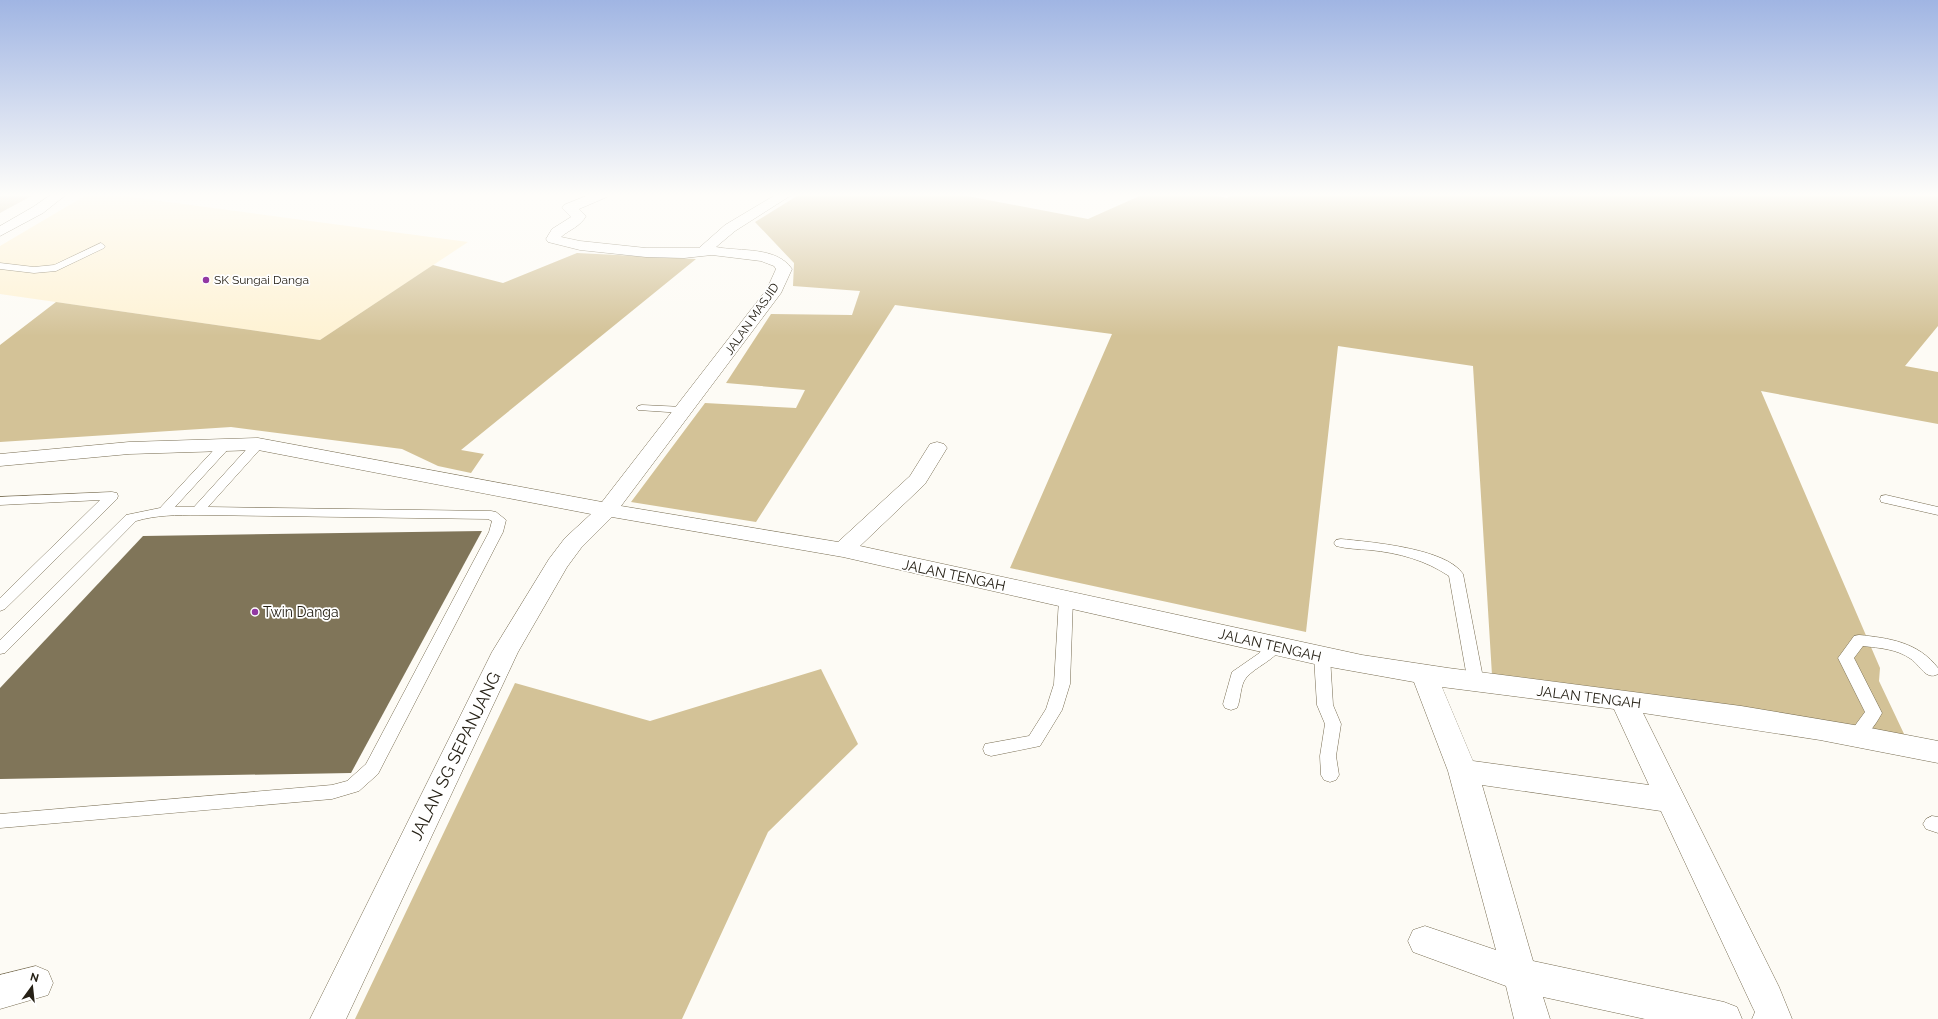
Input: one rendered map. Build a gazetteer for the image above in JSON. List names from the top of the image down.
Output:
{
  "streets": {
    "street": ["JALAN MASJID", "JALAN TENGAH", "JALAN SG SEPANJANG"]
  },
  "crossings": [
    ["JALAN MASJID", "JALAN TENGAH"],
    ["JALAN MASJID", "JALAN SG SEPANJANG"],
    ["JALAN TENGAH", "JALAN SG SEPANJANG"]
  ],
  "places": ["SK Sungai Danga", "Twin Danga"],
  "north": "top"
}
